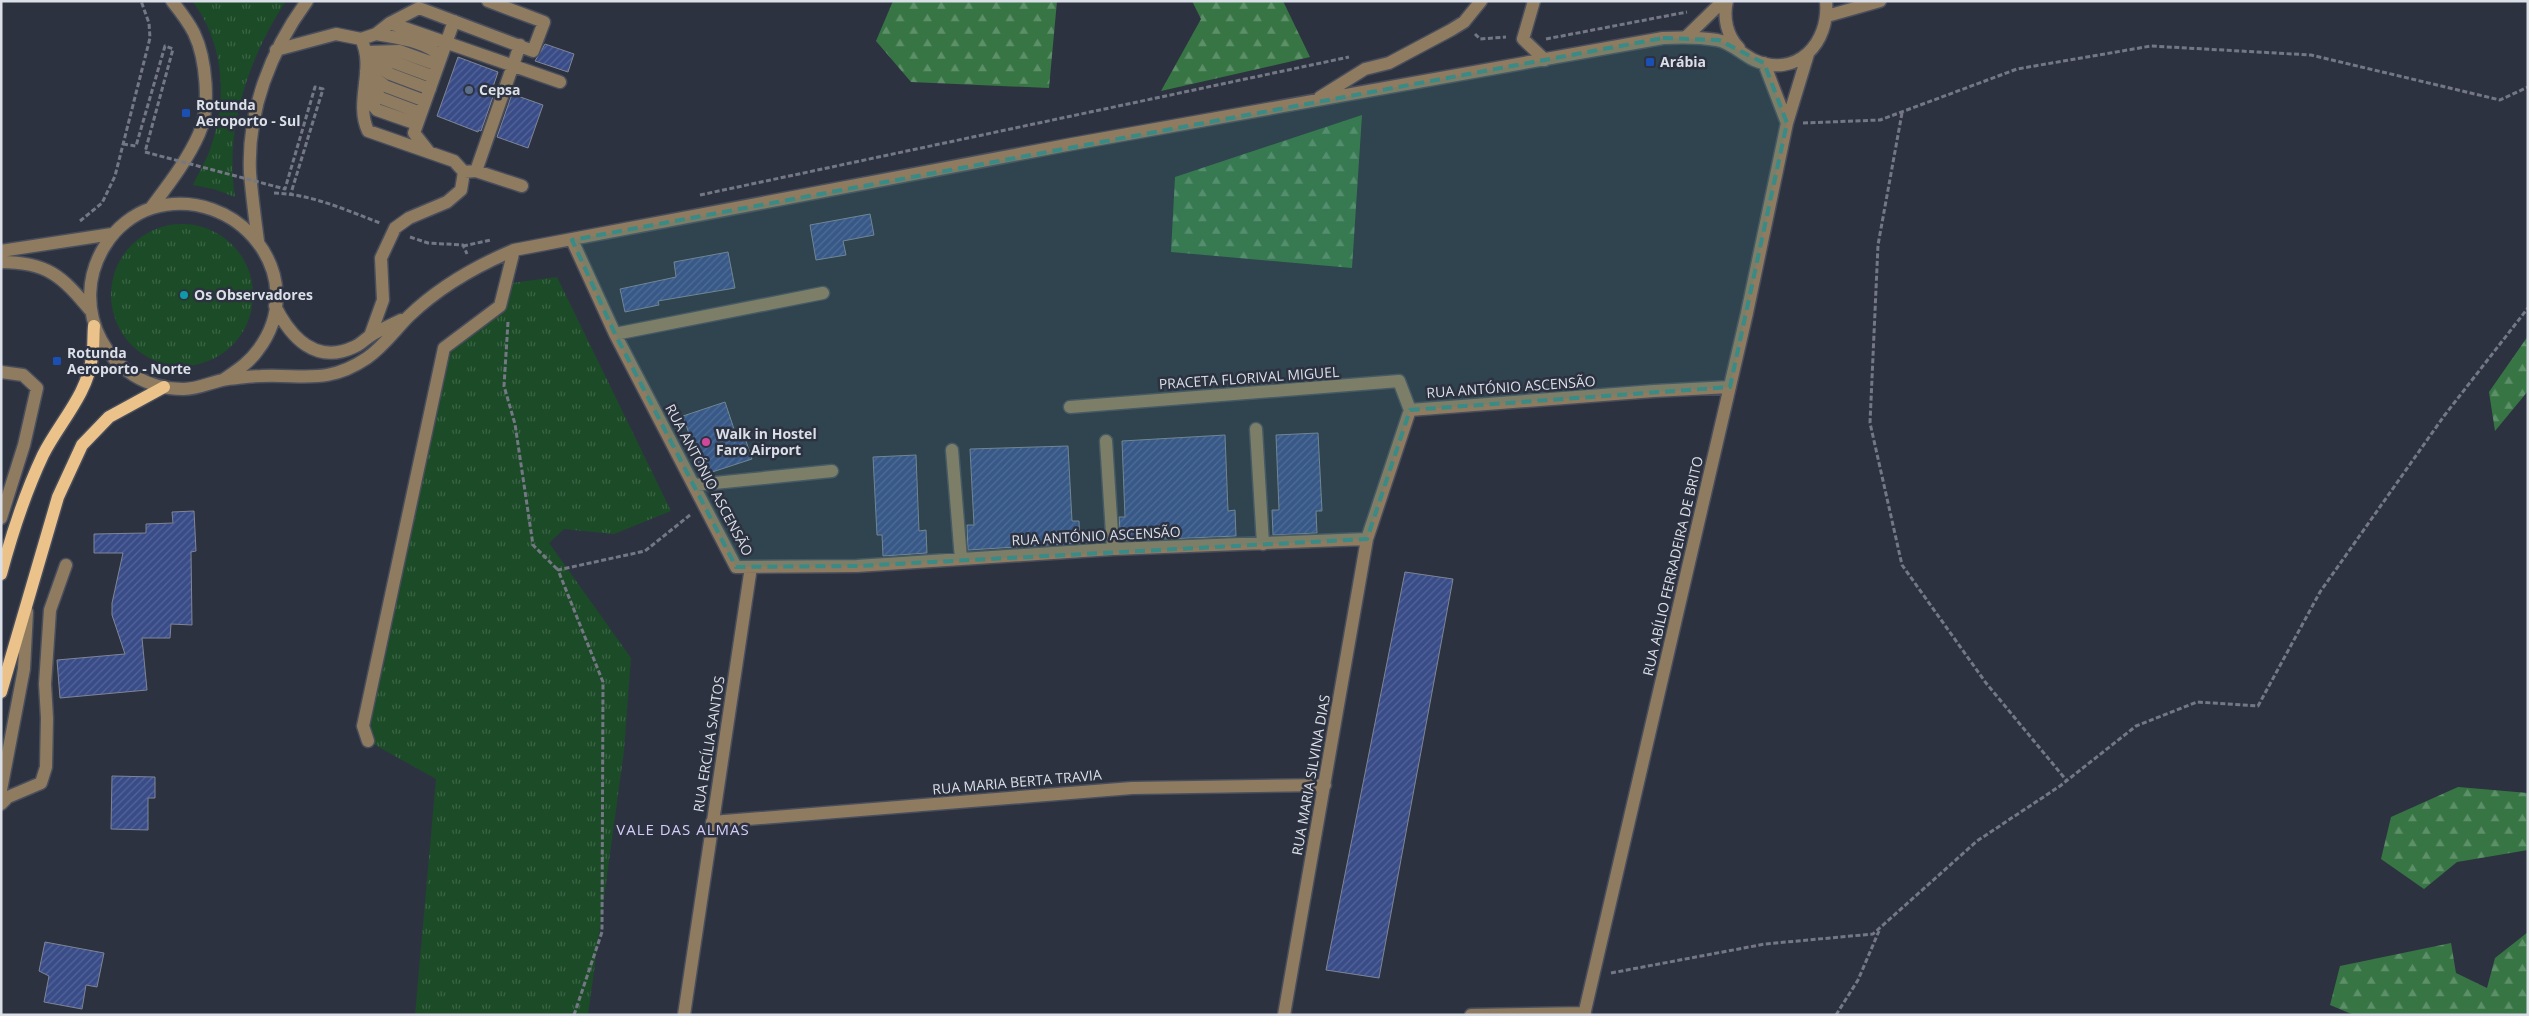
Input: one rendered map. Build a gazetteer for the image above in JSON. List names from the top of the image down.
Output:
{
  "streets": {
    "street": [
      "PRACETA FLORIVAL MIGUEL",
      "RUA ANTÓNIO ASCENSÃO",
      "RUA ABÍLIO FERRADEIRA DE BRITO",
      "RUA ERCÍLIA SANTOS",
      "RUA MARIA SILVINA DIAS",
      "RUA MARIA BERTA TRAVIA"
    ]
  },
  "crossings": [
    ["PRACETA FLORIVAL MIGUEL", "RUA ANTÓNIO ASCENSÃO"],
    ["RUA ANTÓNIO ASCENSÃO", "RUA ABÍLIO FERRADEIRA DE BRITO"],
    ["RUA ANTÓNIO ASCENSÃO", "RUA ERCÍLIA SANTOS"],
    ["RUA ANTÓNIO ASCENSÃO", "RUA MARIA SILVINA DIAS"],
    ["RUA ERCÍLIA SANTOS", "RUA MARIA BERTA TRAVIA"],
    ["RUA MARIA SILVINA DIAS", "RUA MARIA BERTA TRAVIA"]
  ],
  "districts": ["VALE DAS ALMAS"],
  "places": {
    "transit": ["Arábia", "Rotunda Aeroporto - Sul", "Rotunda Aeroporto - Norte"],
    "other": ["Cepsa", "Os Observadores", "Walk in Hostel Faro Airport"]
  }
}
